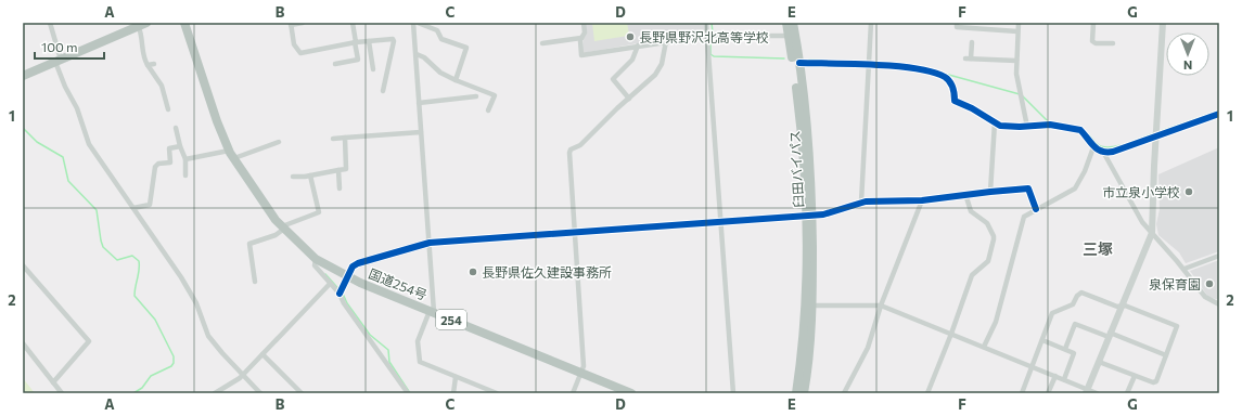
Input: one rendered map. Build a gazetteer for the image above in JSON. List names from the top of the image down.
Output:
{
  "streets": {
    "highway": ["臼田バイパス", "国道254号", "254"]
  },
  "districts": ["三塚"],
  "places": [
    "長野県野沢北高等学校",
    "市立泉小学校",
    "長野県佐久建設事務所",
    "泉保育園"
  ],
  "scale_bar": "100 m",
  "north": "bottom",
  "grid": {
    "columns": [
      "A",
      "B",
      "C",
      "D",
      "E",
      "F",
      "G"
    ],
    "rows": ["1", "2"]
  }
}
